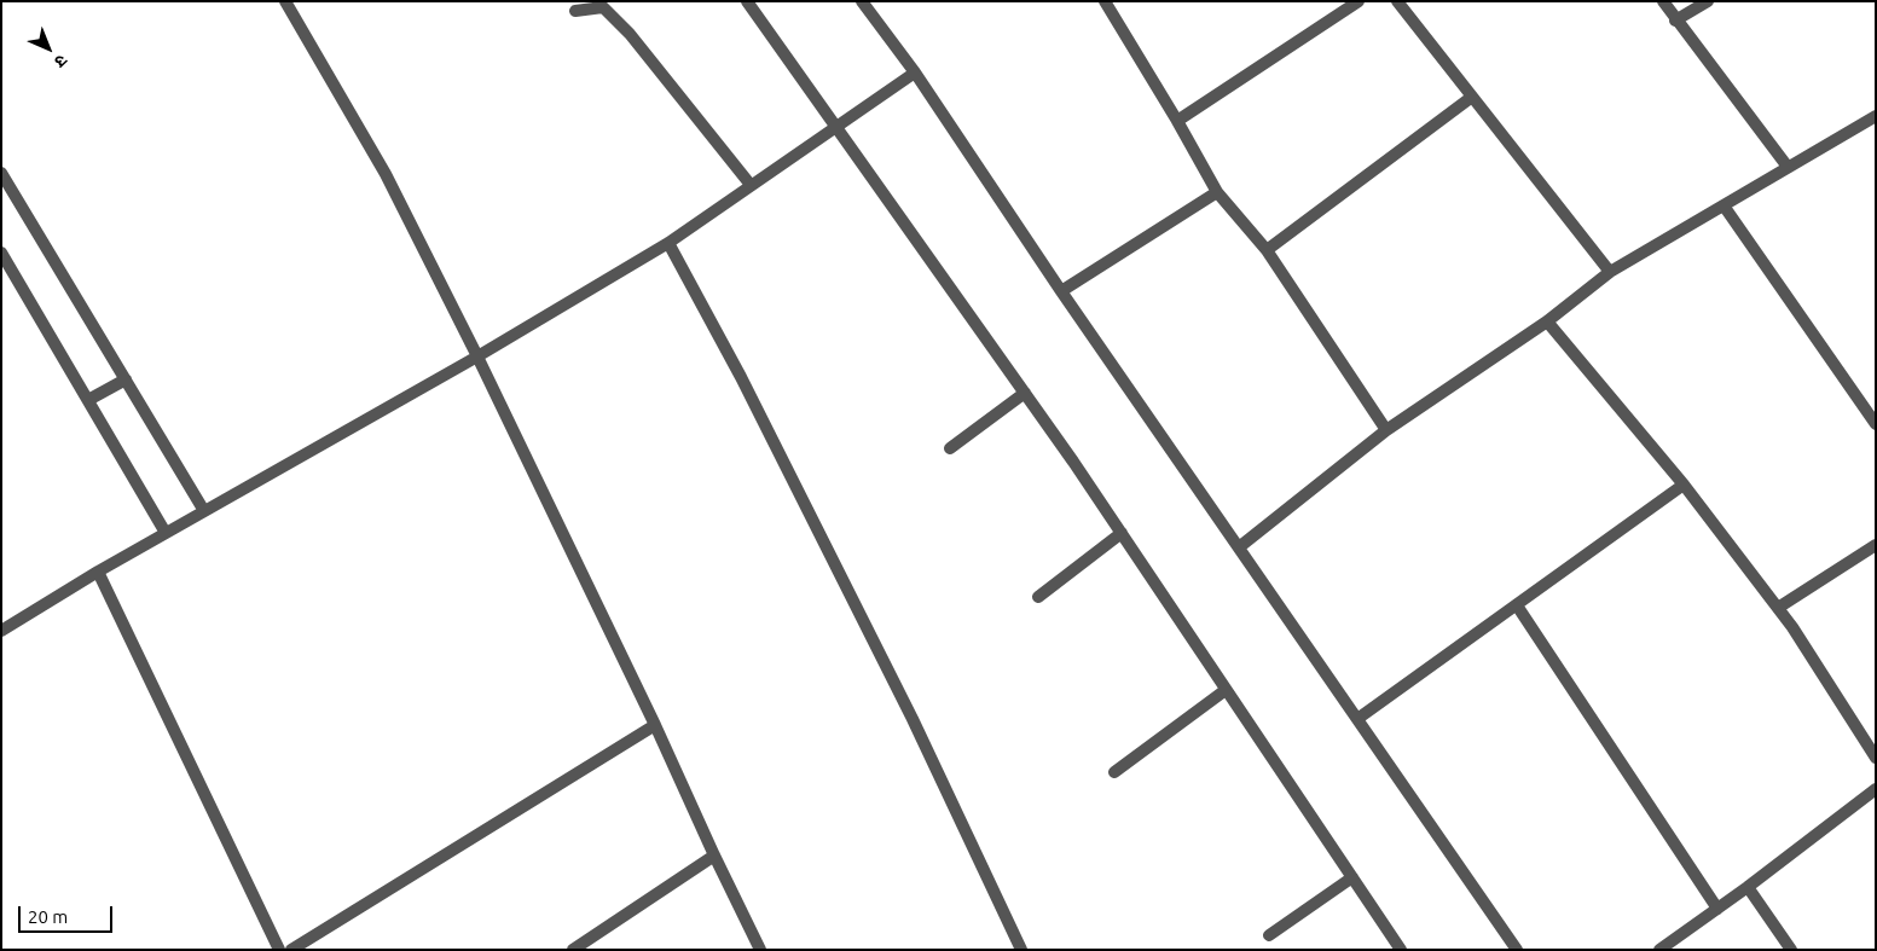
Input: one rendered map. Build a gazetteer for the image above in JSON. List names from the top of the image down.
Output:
{
  "scale_bar": "20 m",
  "north": "bottom right"
}
